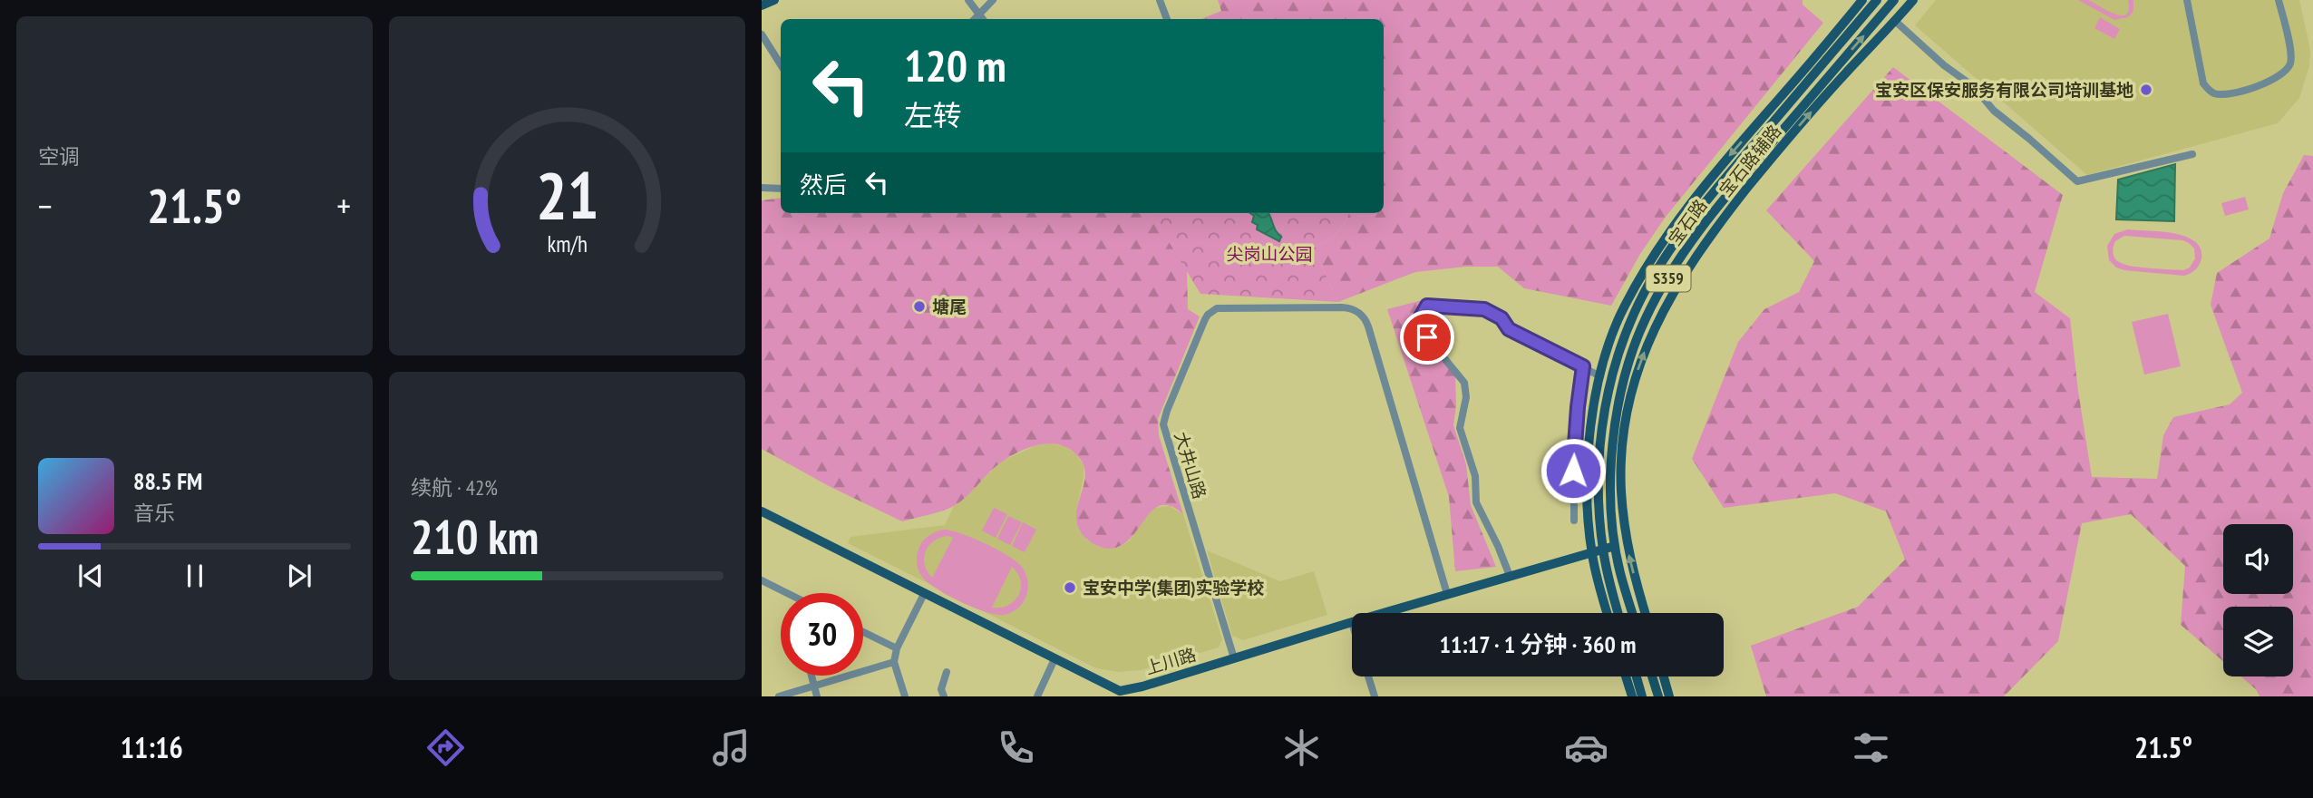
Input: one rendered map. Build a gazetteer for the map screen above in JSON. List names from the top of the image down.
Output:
{
  "streets": {
    "main road": [
      "宝石路辅路",
      "宝石路",
      "S359",
      "上川路"
    ],
    "street": ["大井山路"]
  },
  "crossings": [
    ["宝石路辅路", "上川路"],
    ["宝石路", "上川路"],
    ["大井山路", "上川路"]
  ],
  "parks": ["尖岗山公园"],
  "places": ["宝安区保安服务有限公司培训基地", "塘尾", "宝安中学(集团)实验学校"],
  "page": {
    "tile": [
      "空调",
      ["续航 · 42%", "210 km"]
    ],
    "turn": ["120 m", "左转"],
    "then": "然后",
    "heat": ["−", "21.5°", "+"],
    "song": ["88.5 FM", "音乐"],
    "limit": "30",
    "trip": "11:17 · 1 分钟 · 360 m",
    "tabs": ["11:16", "21.5°"],
    "gauge": ["21", "km/h"]
  }
}
